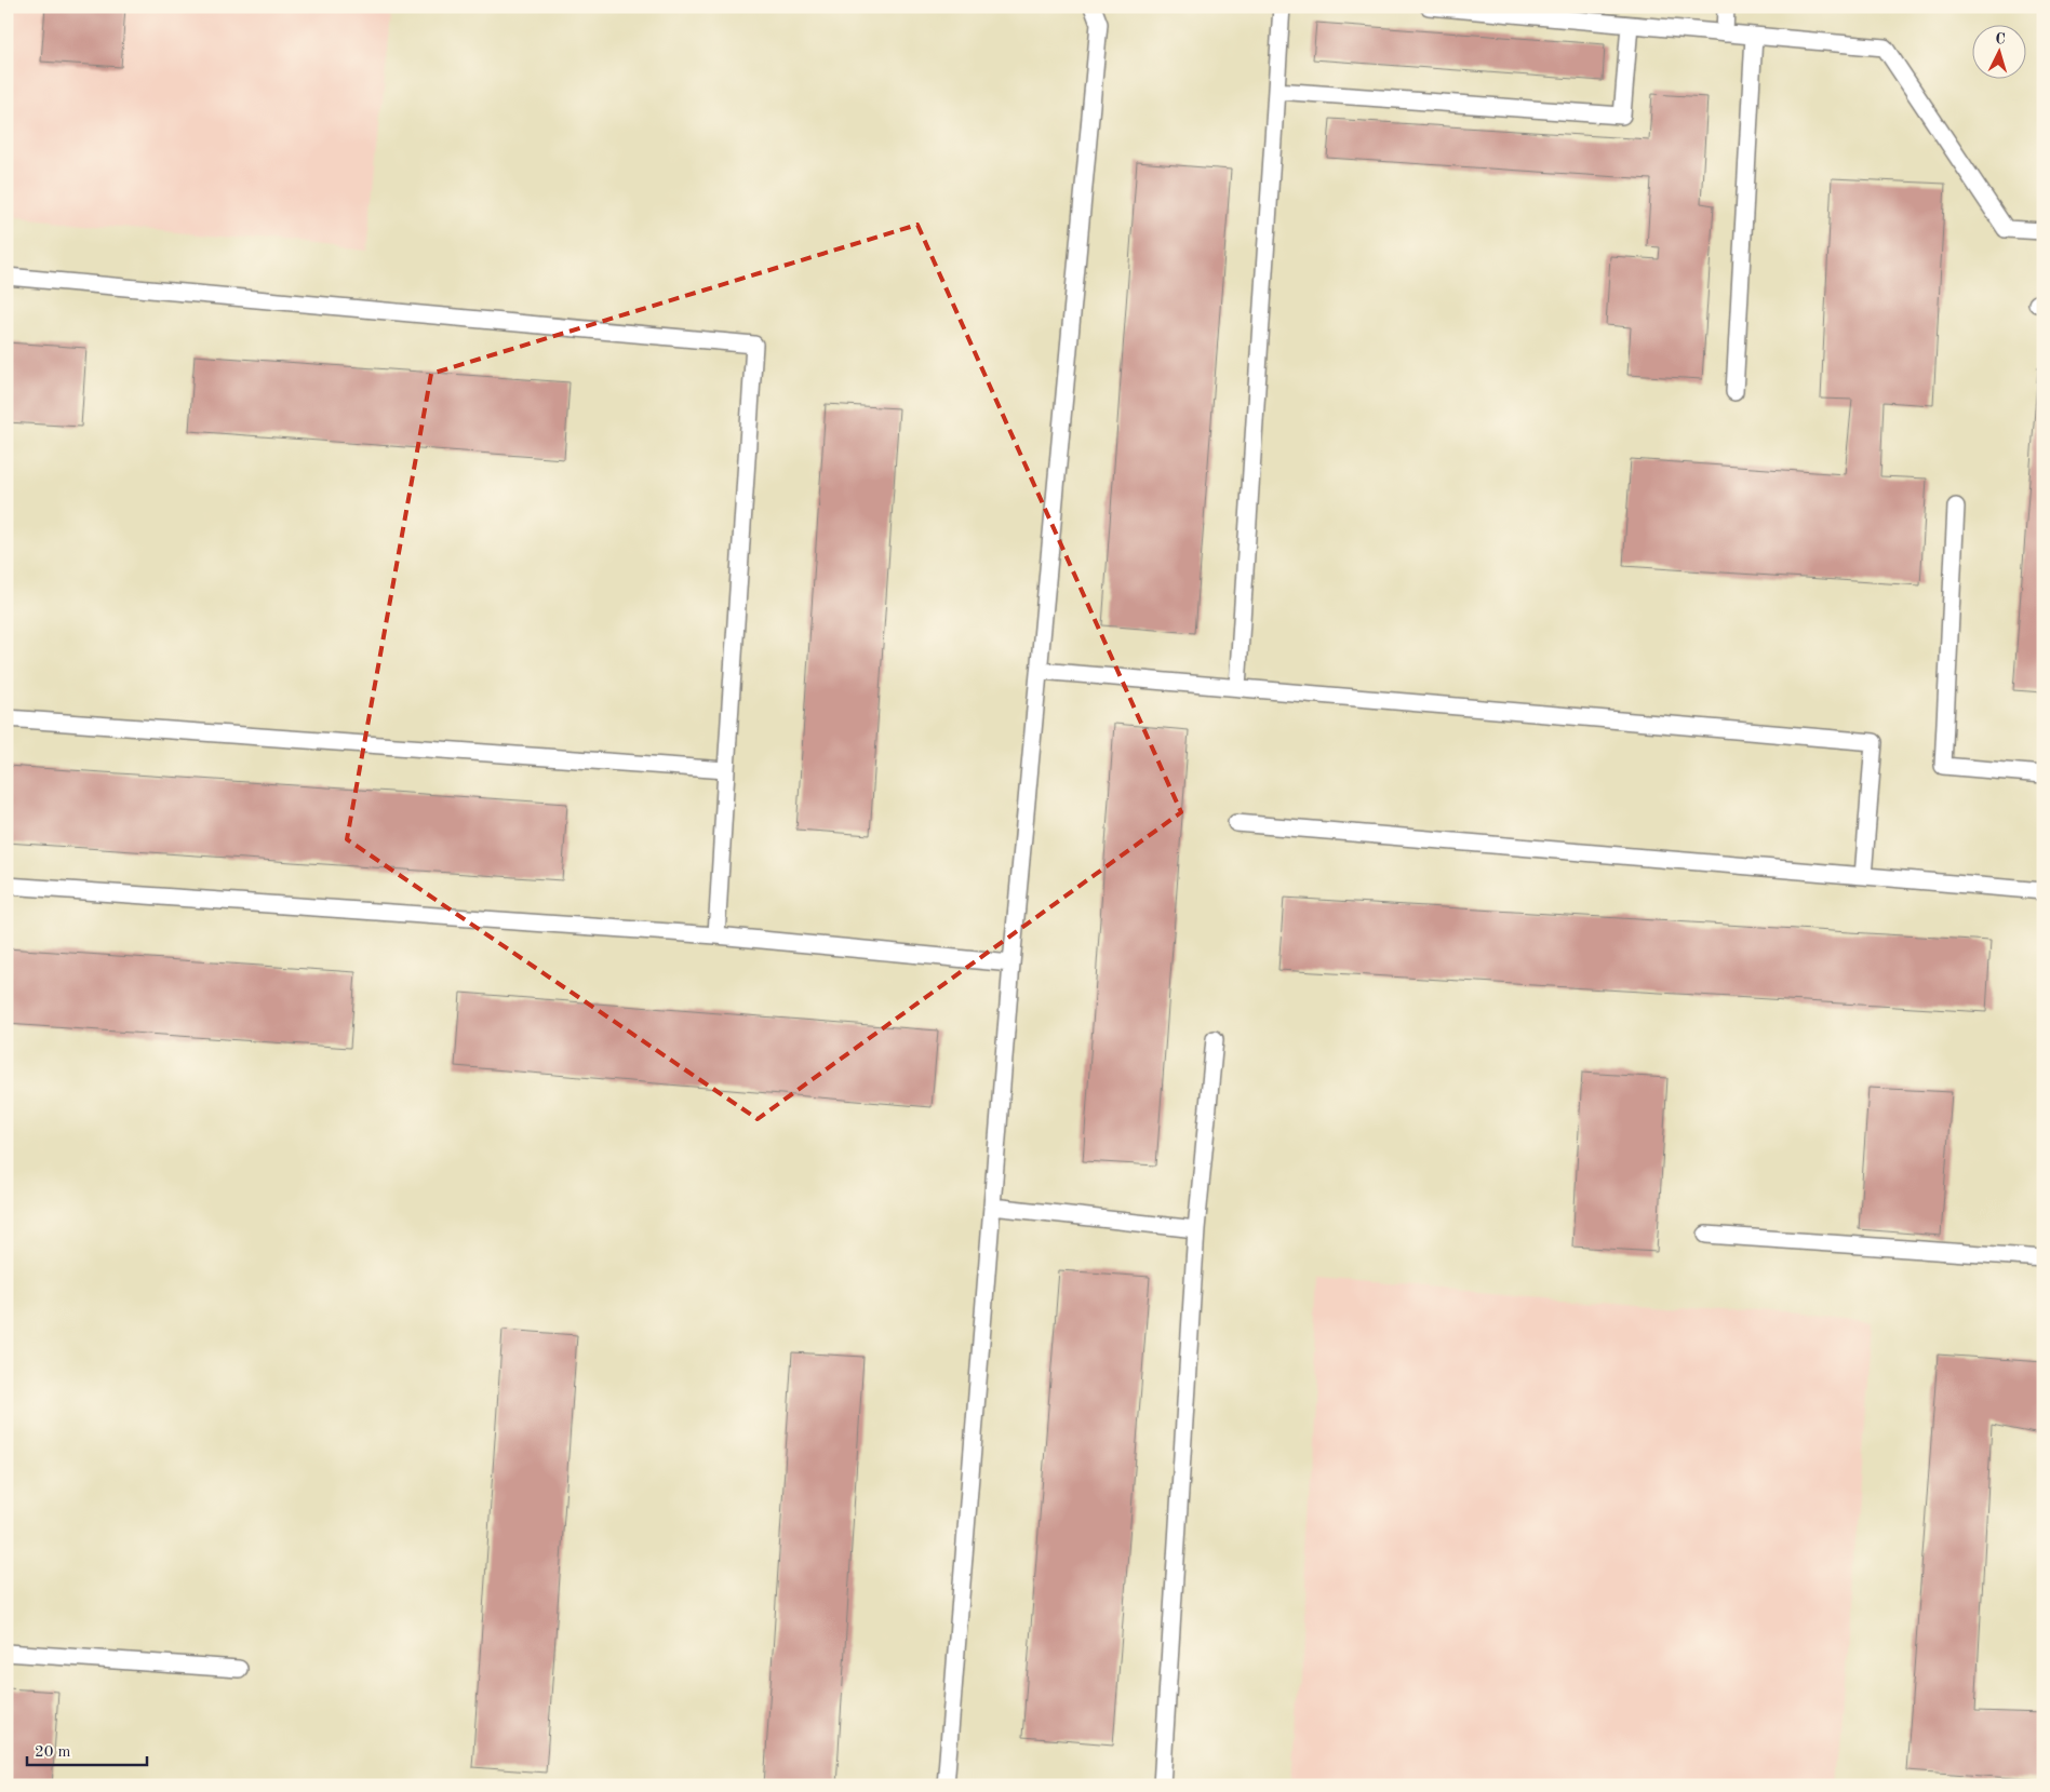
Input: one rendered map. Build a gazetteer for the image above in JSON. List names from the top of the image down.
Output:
{
  "scale_bar": "20 m",
  "north": "top"
}
